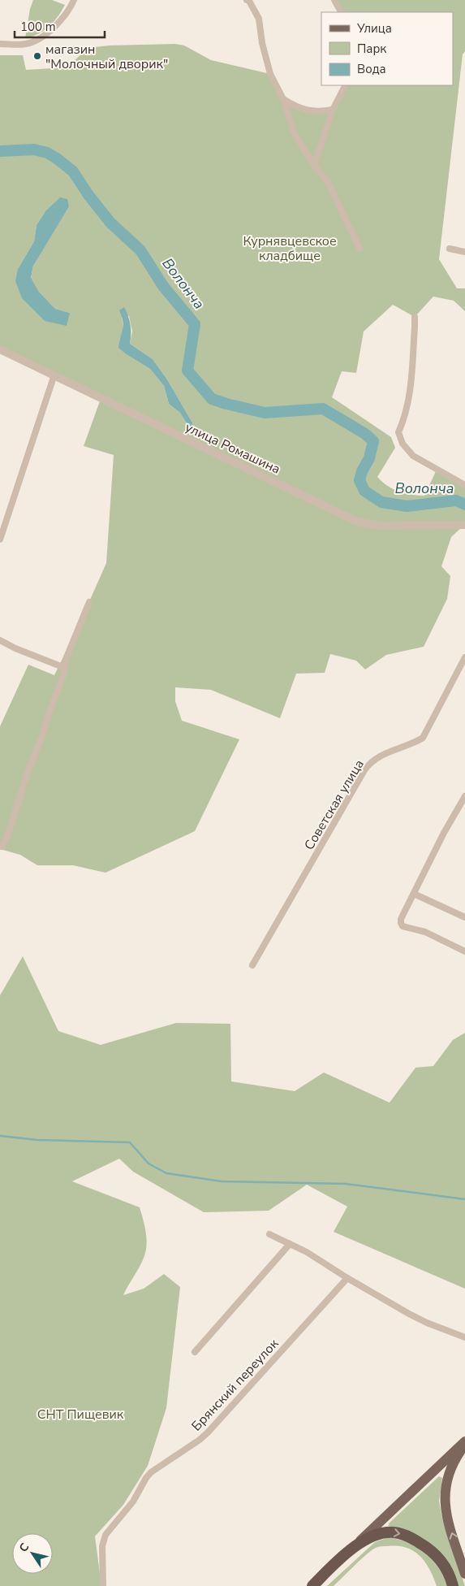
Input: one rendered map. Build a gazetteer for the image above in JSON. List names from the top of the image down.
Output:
{
  "streets": {
    "street": ["улица Ромашина", "Советская улица", "Брянский переулок"]
  },
  "water": ["Волонча"],
  "parks": ["Курнявцевское кладбище", "СНТ Пищевик"],
  "places": ["магазин \"Молочный дворик\""],
  "legend": ["Улица", "Парк", "Вода"],
  "scale_bar": "100 m",
  "north": "top left"
}
